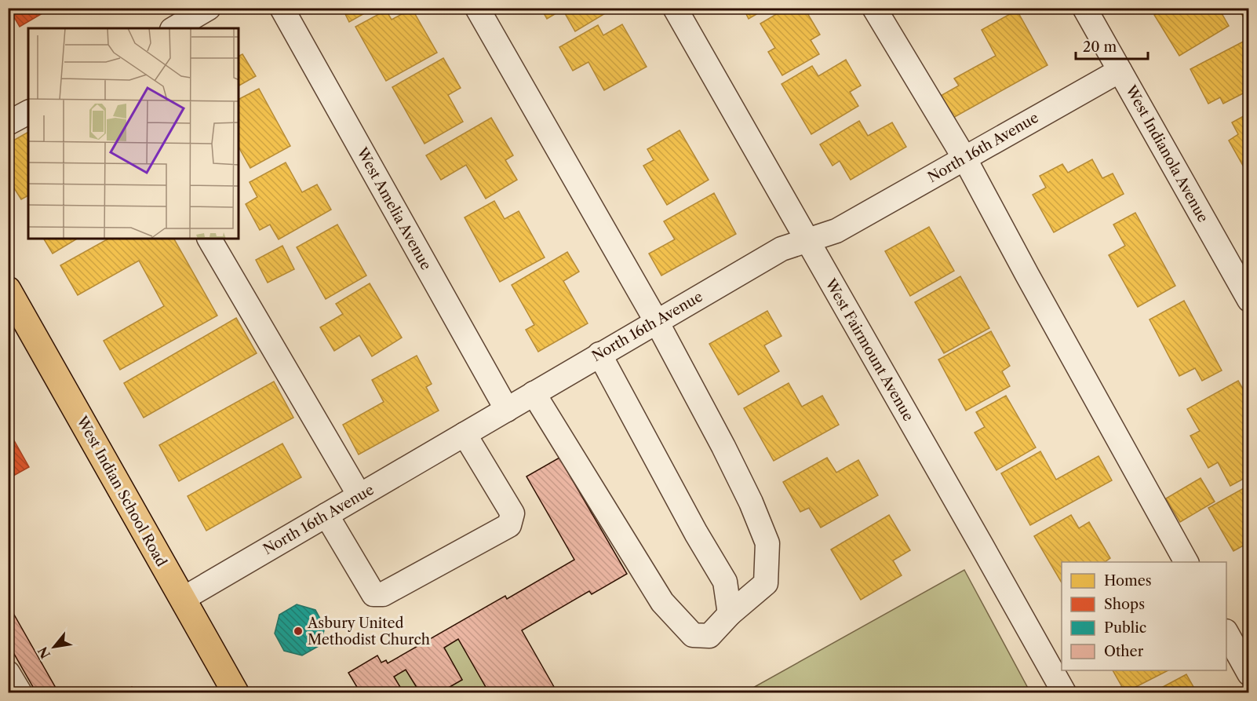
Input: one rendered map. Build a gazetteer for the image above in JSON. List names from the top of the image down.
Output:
{
  "streets": {
    "main road": ["West Indian School Road"],
    "street": [
      "North 16th Avenue",
      "West Indianola Avenue",
      "West Amelia Avenue",
      "West Fairmount Avenue"
    ]
  },
  "crossings": [
    ["North 16th Avenue", "West Indianola Avenue"],
    ["North 16th Avenue", "West Amelia Avenue"],
    ["North 16th Avenue", "West Fairmount Avenue"],
    ["North 16th Avenue", "West Indian School Road"]
  ],
  "places": ["Asbury United Methodist Church"],
  "legend": [
    "Homes",
    "Shops",
    "Public",
    "Other"
  ],
  "scale_bar": "20 m",
  "north": "bottom left"
}
